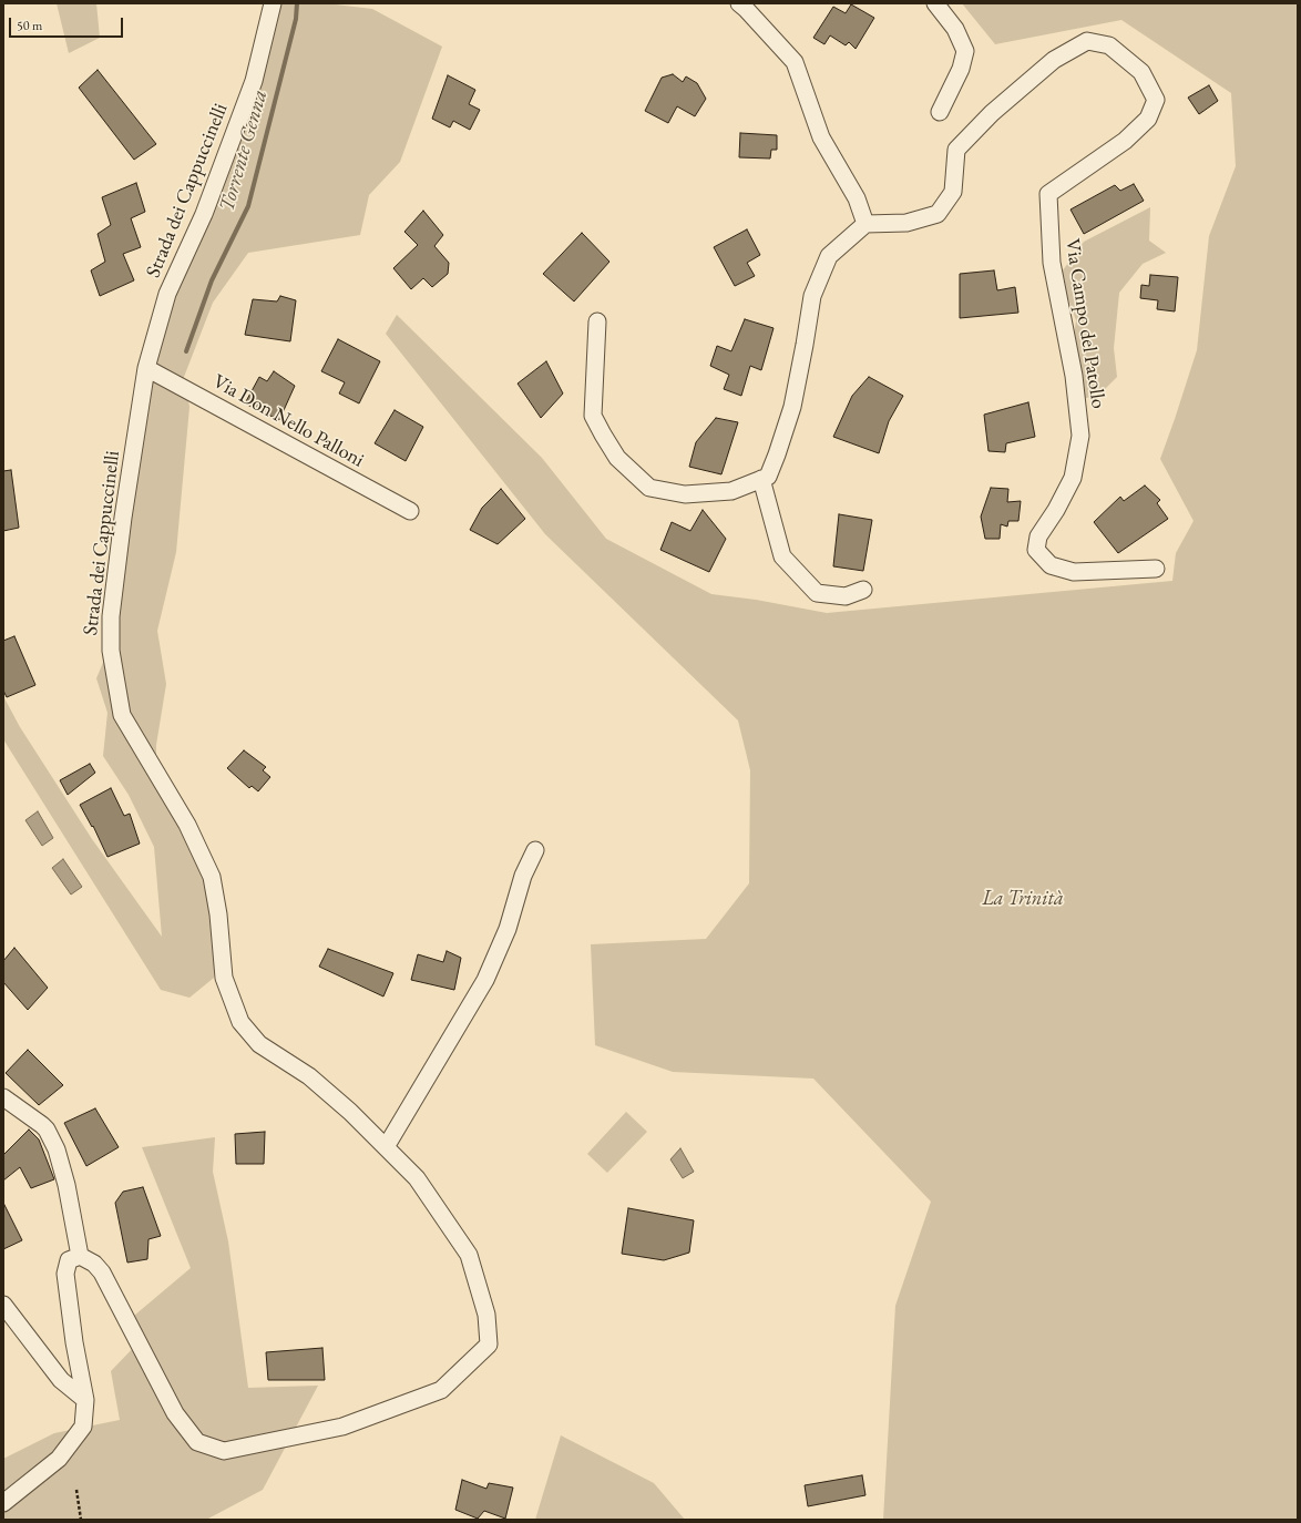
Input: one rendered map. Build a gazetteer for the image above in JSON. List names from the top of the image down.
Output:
{
  "streets": {
    "street": ["Strada dei Cappuccinelli", "Via Campo del Patollo", "Via Don Nello Palloni"]
  },
  "crossings": [
    ["Strada dei Cappuccinelli", "Via Don Nello Palloni"]
  ],
  "water": ["Torrente Genna"],
  "parks": ["La Trinità"],
  "scale_bar": "50 m"
}
